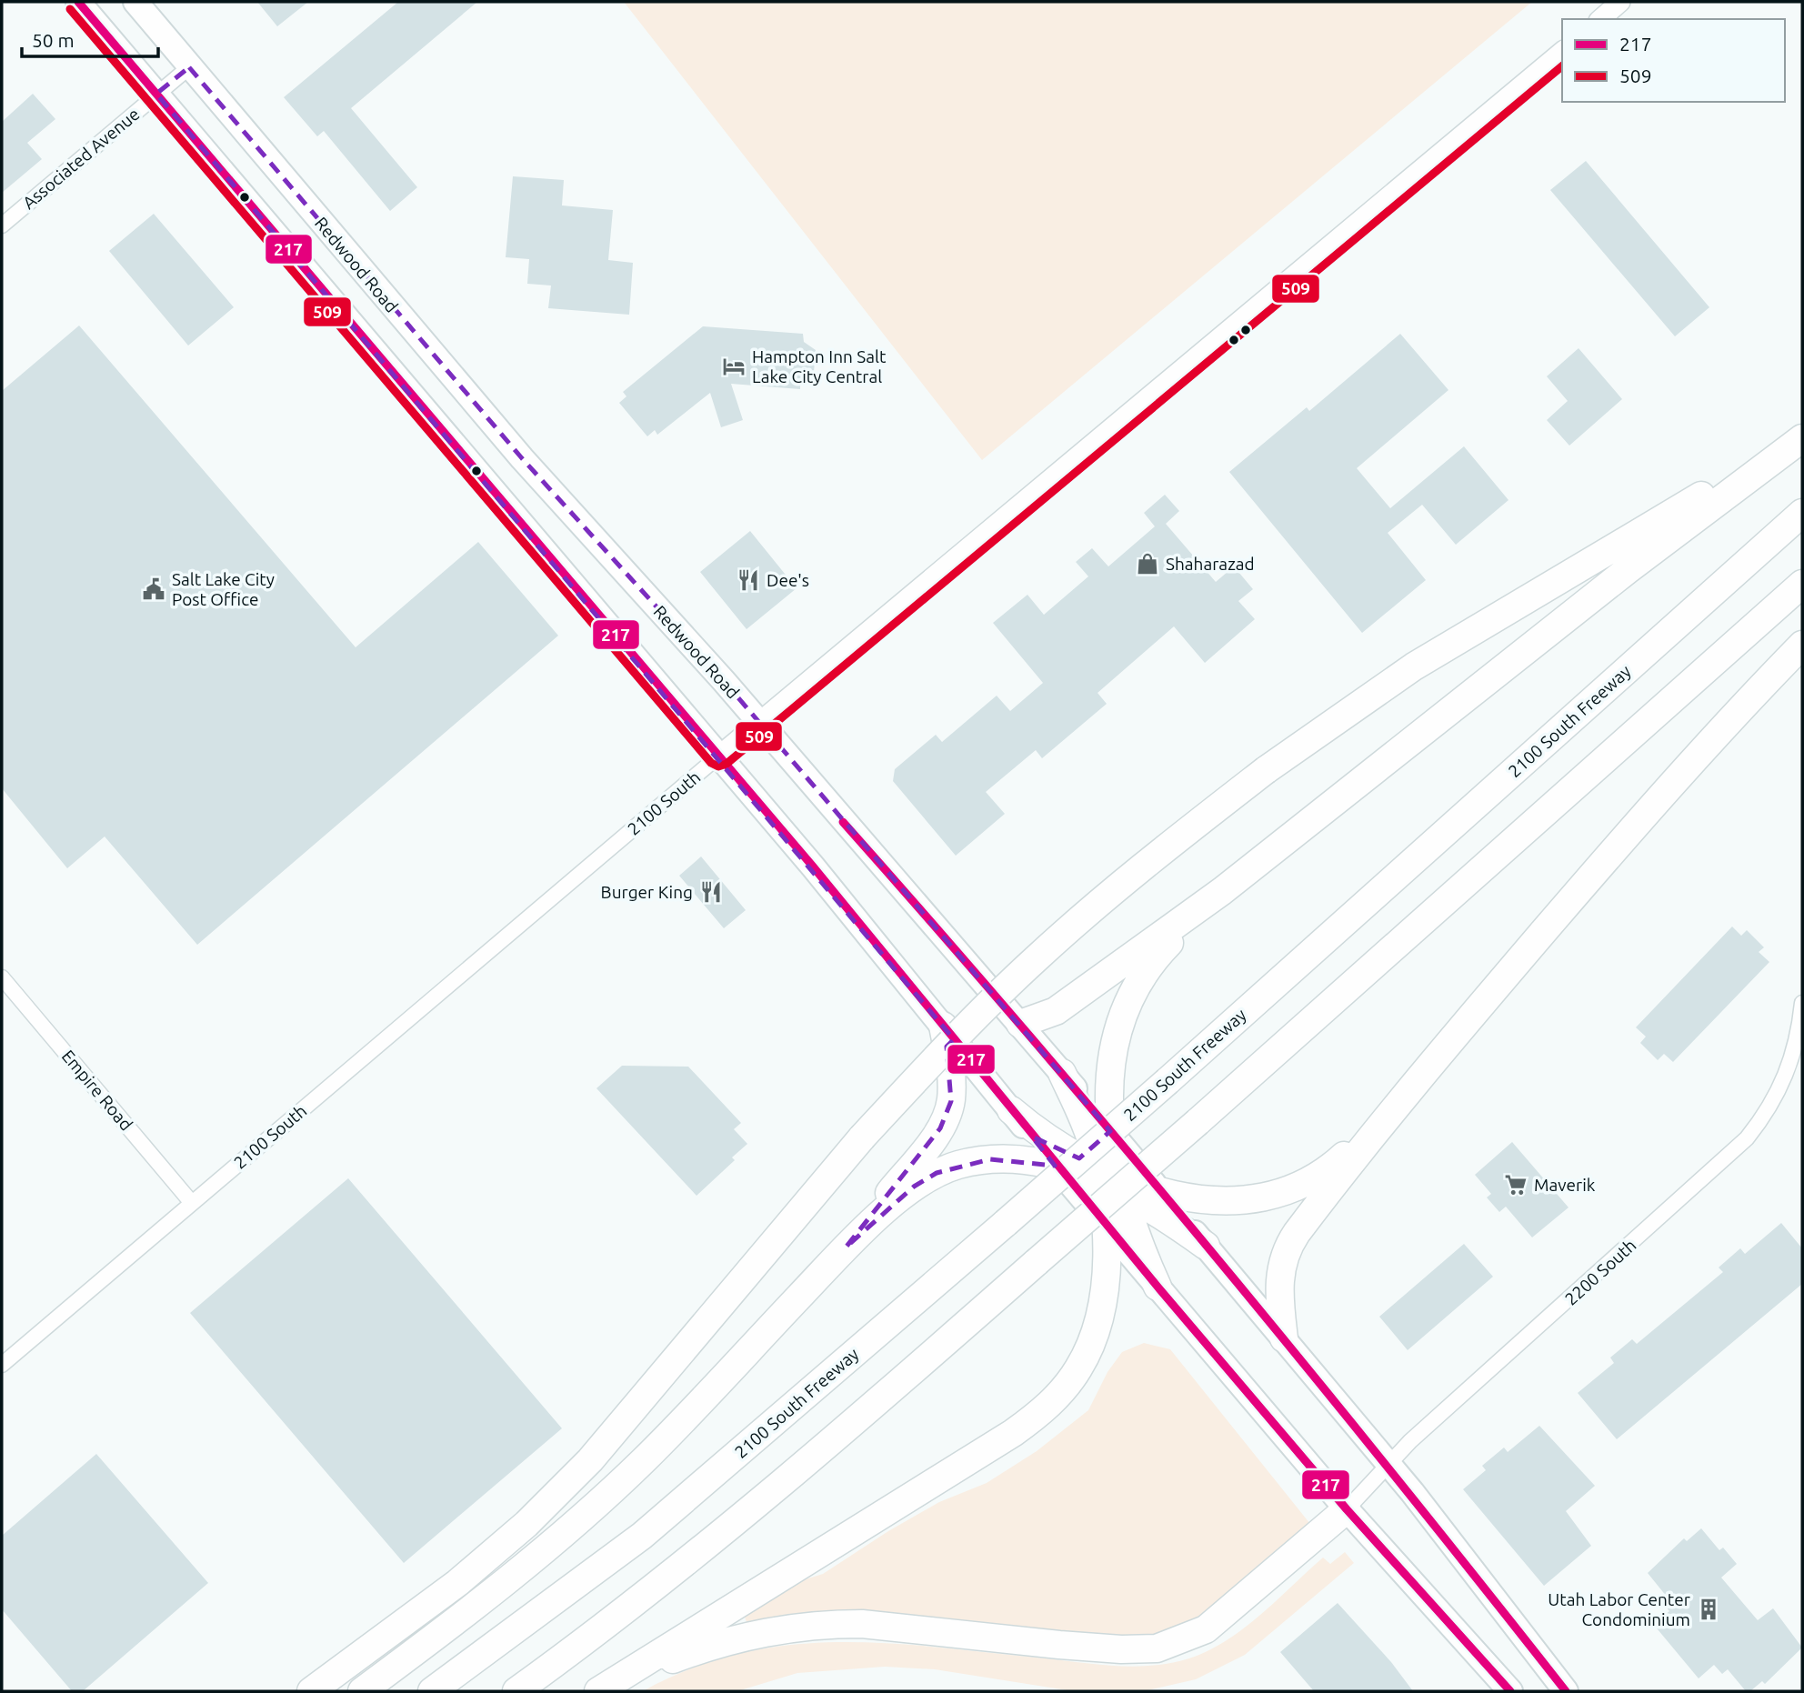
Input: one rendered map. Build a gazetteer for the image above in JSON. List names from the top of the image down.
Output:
{
  "streets": {
    "highway": ["2100 South Freeway"],
    "main road": ["Redwood Road"],
    "street": [
      "Associated Avenue",
      "2100 South",
      "Empire Road",
      "2200 South"
    ]
  },
  "crossings": [
    ["Associated Avenue", "Redwood Road"],
    ["Redwood Road", "2100 South"],
    ["Redwood Road", "2200 South"],
    ["2100 South", "Empire Road"]
  ],
  "places": {
    "hotel": ["Hampton Inn Salt Lake City Central"],
    "shop": ["Shaharazad"],
    "restaurant": ["Dee's", "Burger King"],
    "public building": ["Salt Lake City Post Office"],
    "supermarket": ["Maverik"],
    "building": ["Utah Labor Center Condominium"]
  },
  "lines": ["transit line 217", "transit line 509"],
  "legend": ["217", "509"],
  "scale_bar": "50 m"
}
